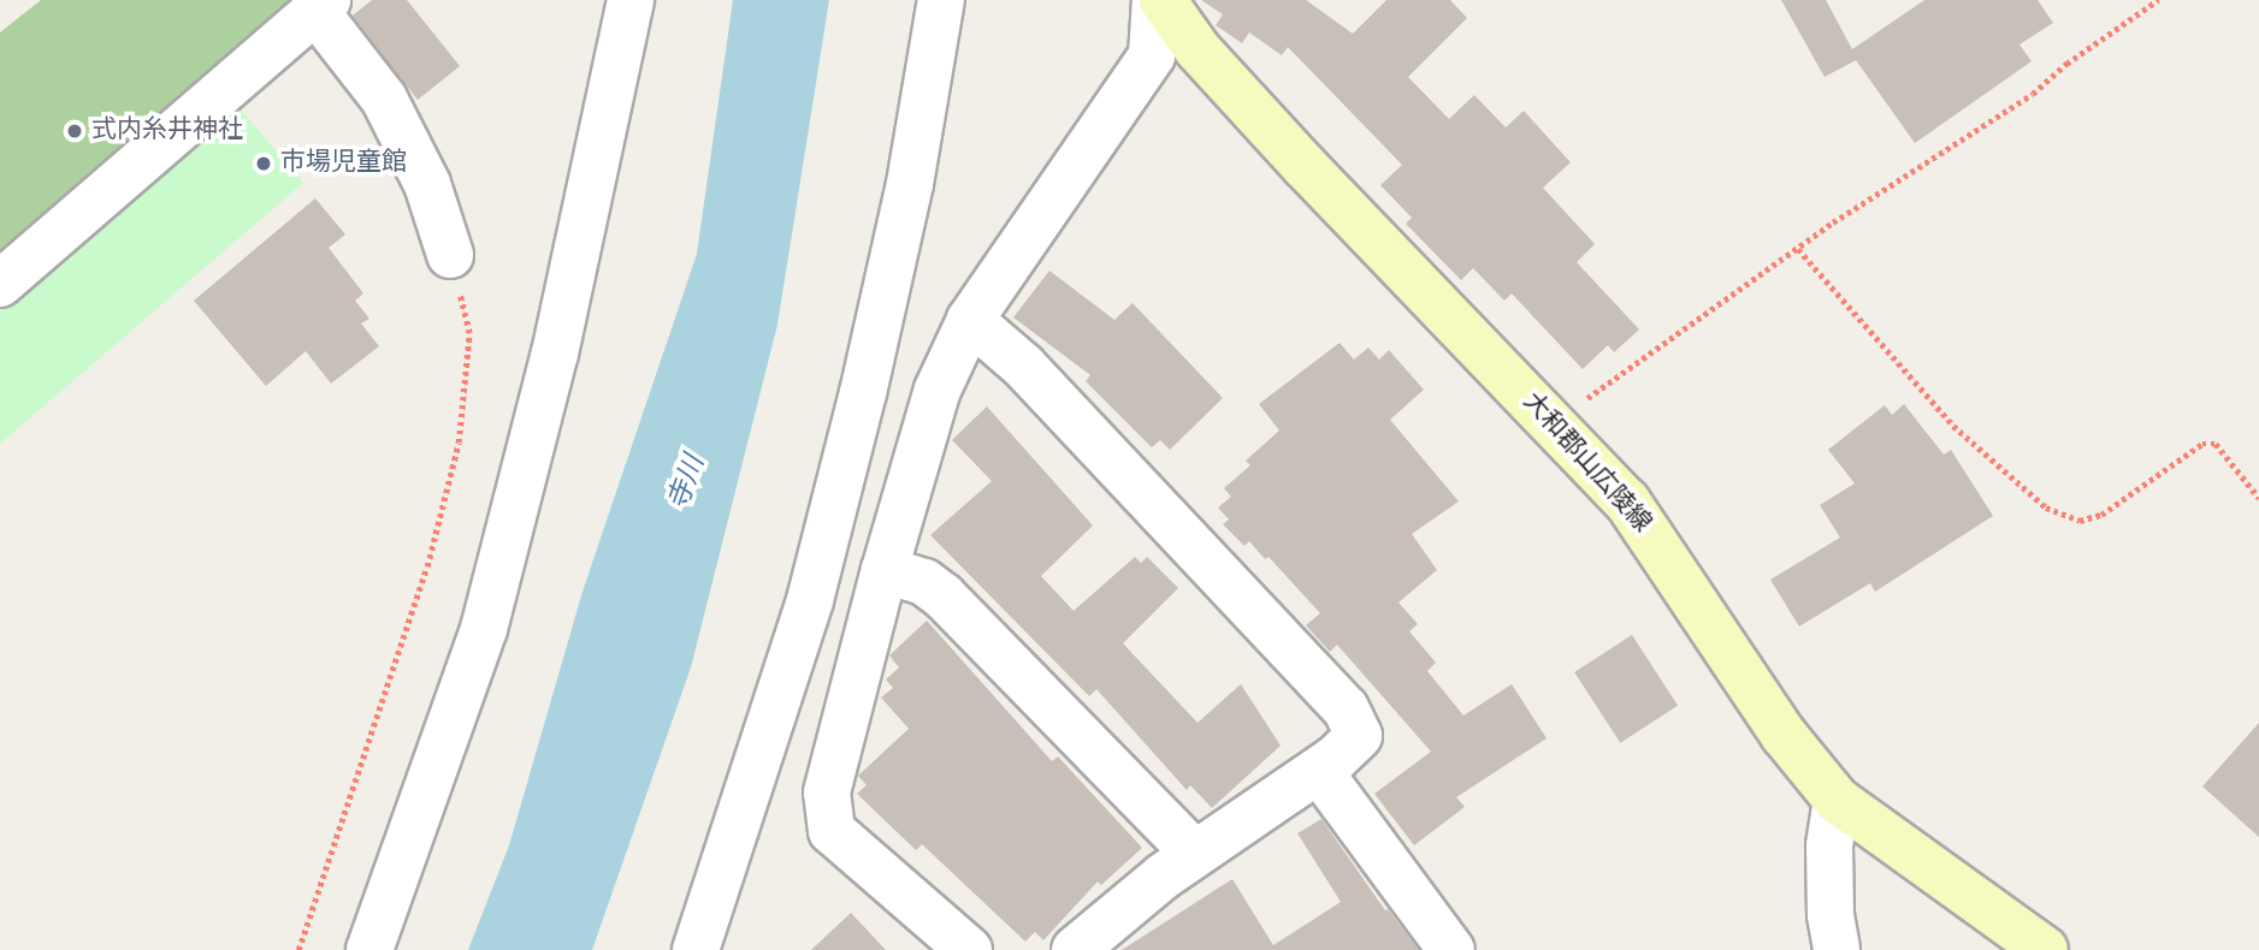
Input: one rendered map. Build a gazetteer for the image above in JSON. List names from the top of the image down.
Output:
{
  "streets": {
    "main road": ["大和郡山広陵線"]
  },
  "water": ["寺川"],
  "places": ["式内糸井神社", "市場児童館"]
}
